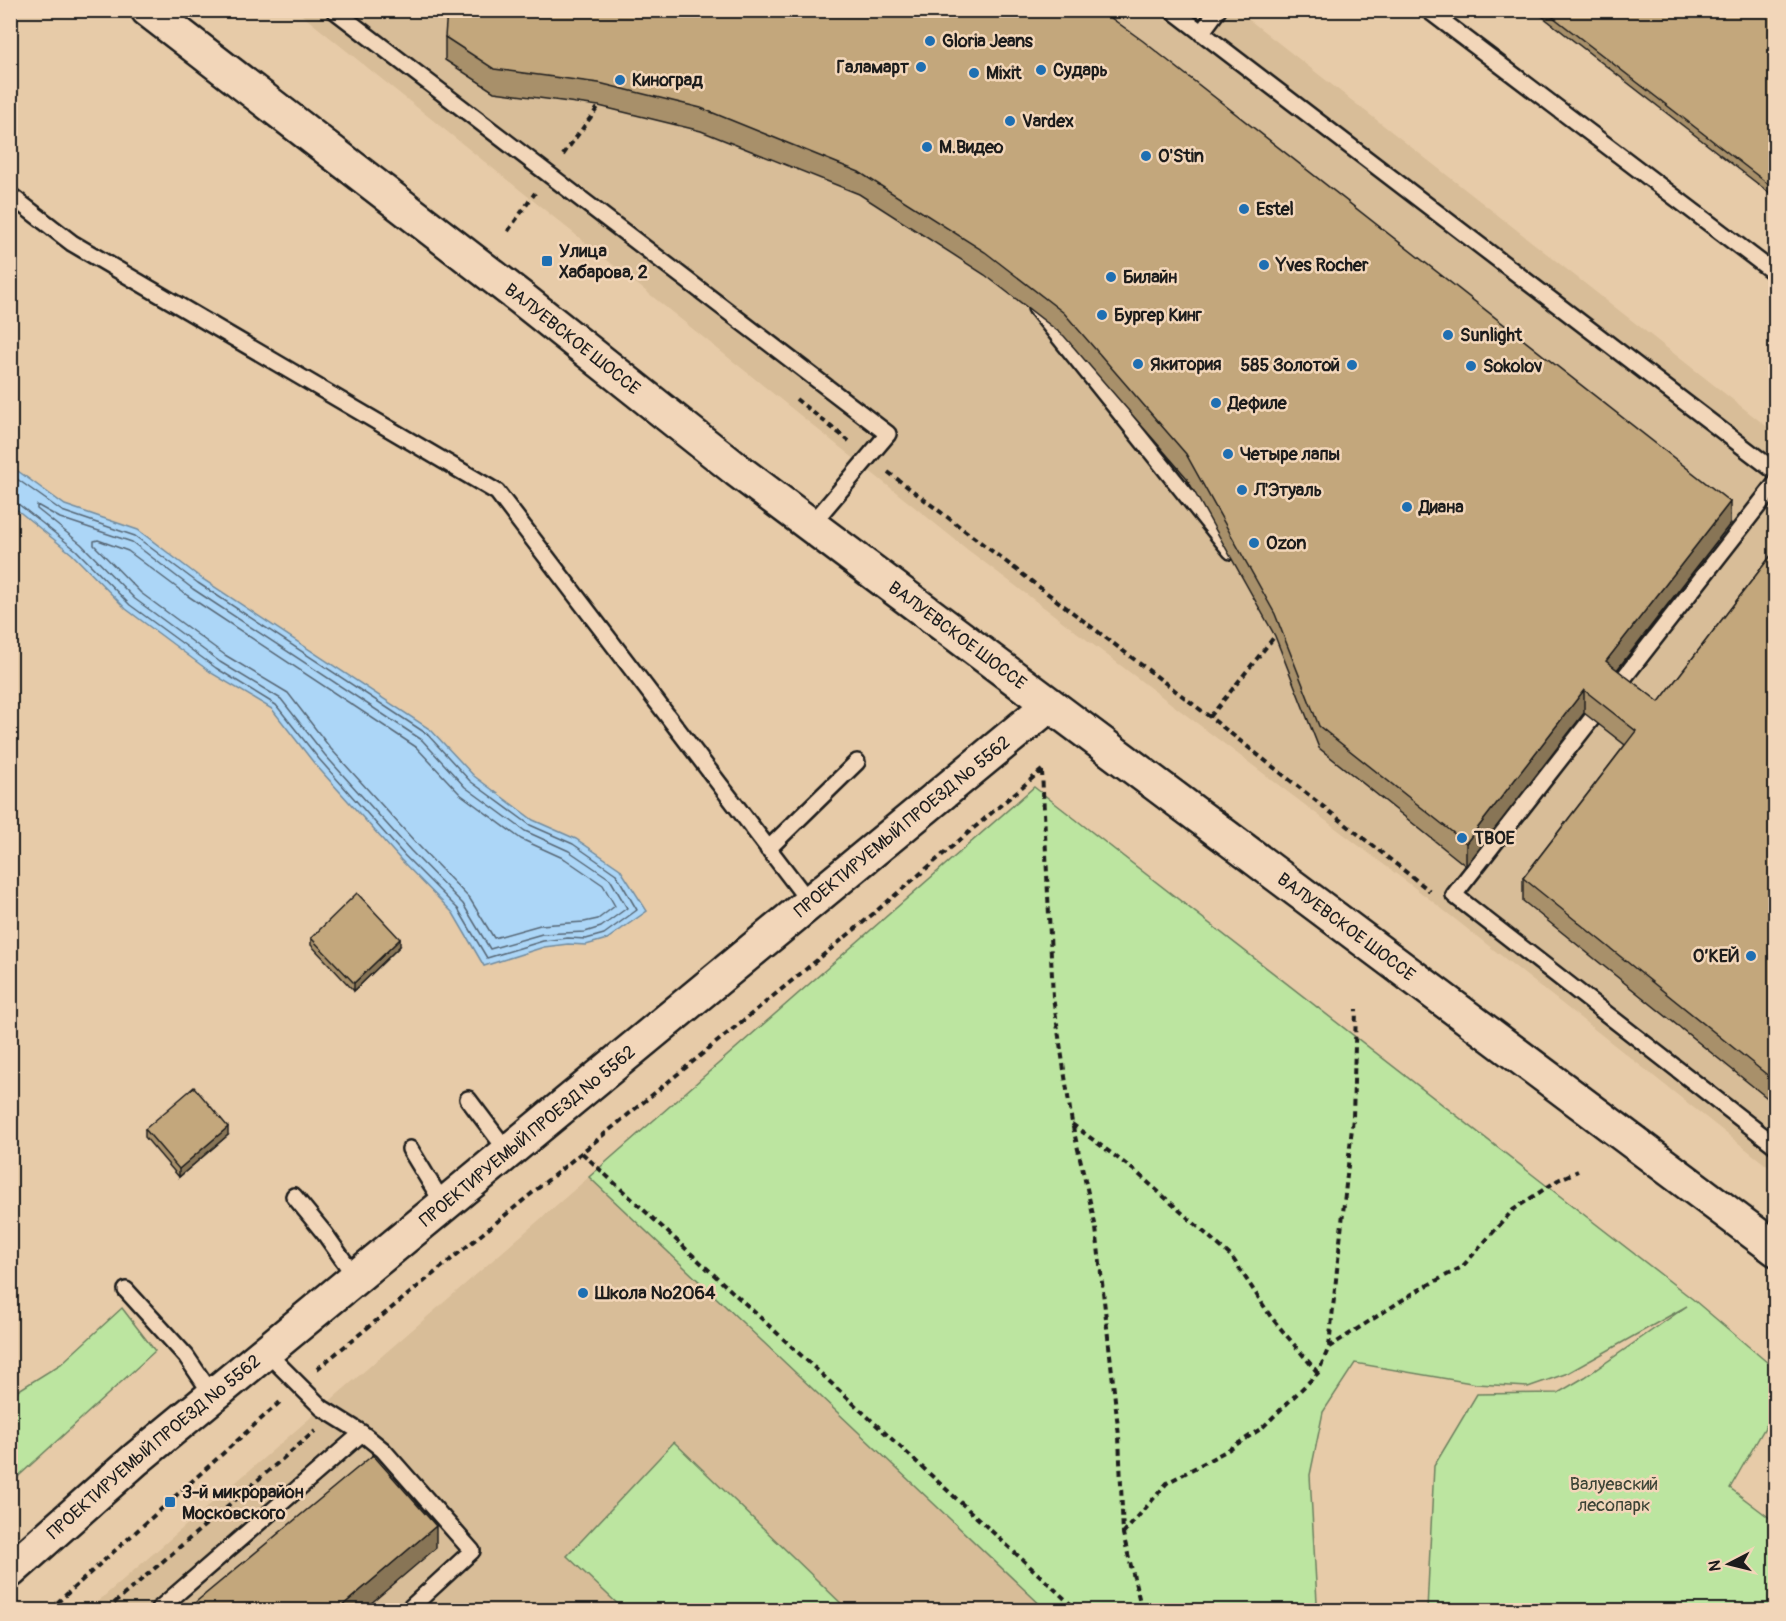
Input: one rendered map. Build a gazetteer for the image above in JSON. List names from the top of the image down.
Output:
{
  "streets": {
    "main road": ["ВАЛУЕВСКОЕ ШОССЕ", "ПРОЕКТИРУЕМЫЙ ПРОЕЗД № 5562"]
  },
  "crossings": [
    ["ВАЛУЕВСКОЕ ШОССЕ", "ПРОЕКТИРУЕМЫЙ ПРОЕЗД № 5562"]
  ],
  "parks": ["Валуевский лесопарк"],
  "places": {
    "other": [
      "Gloria Jeans",
      "Галамарт",
      "Сударь",
      "Mixit",
      "Киноград",
      "Vardex",
      "М.Видео",
      "O'Stin",
      "Estel",
      "Yves Rocher",
      "Билайн",
      "Бургер Кинг",
      "Sunlight",
      "Якитория",
      "585 Золотой",
      "Sokolov",
      "Дефиле",
      "Четыре лапы",
      "Л'Этуаль",
      "Диана",
      "Ozon",
      "ТВОЕ",
      "О’КЕЙ",
      "Школа №2064"
    ],
    "transit": ["Улица Хабарова, 2", "3-й микрорайон Московского"]
  },
  "north": "left"
}
